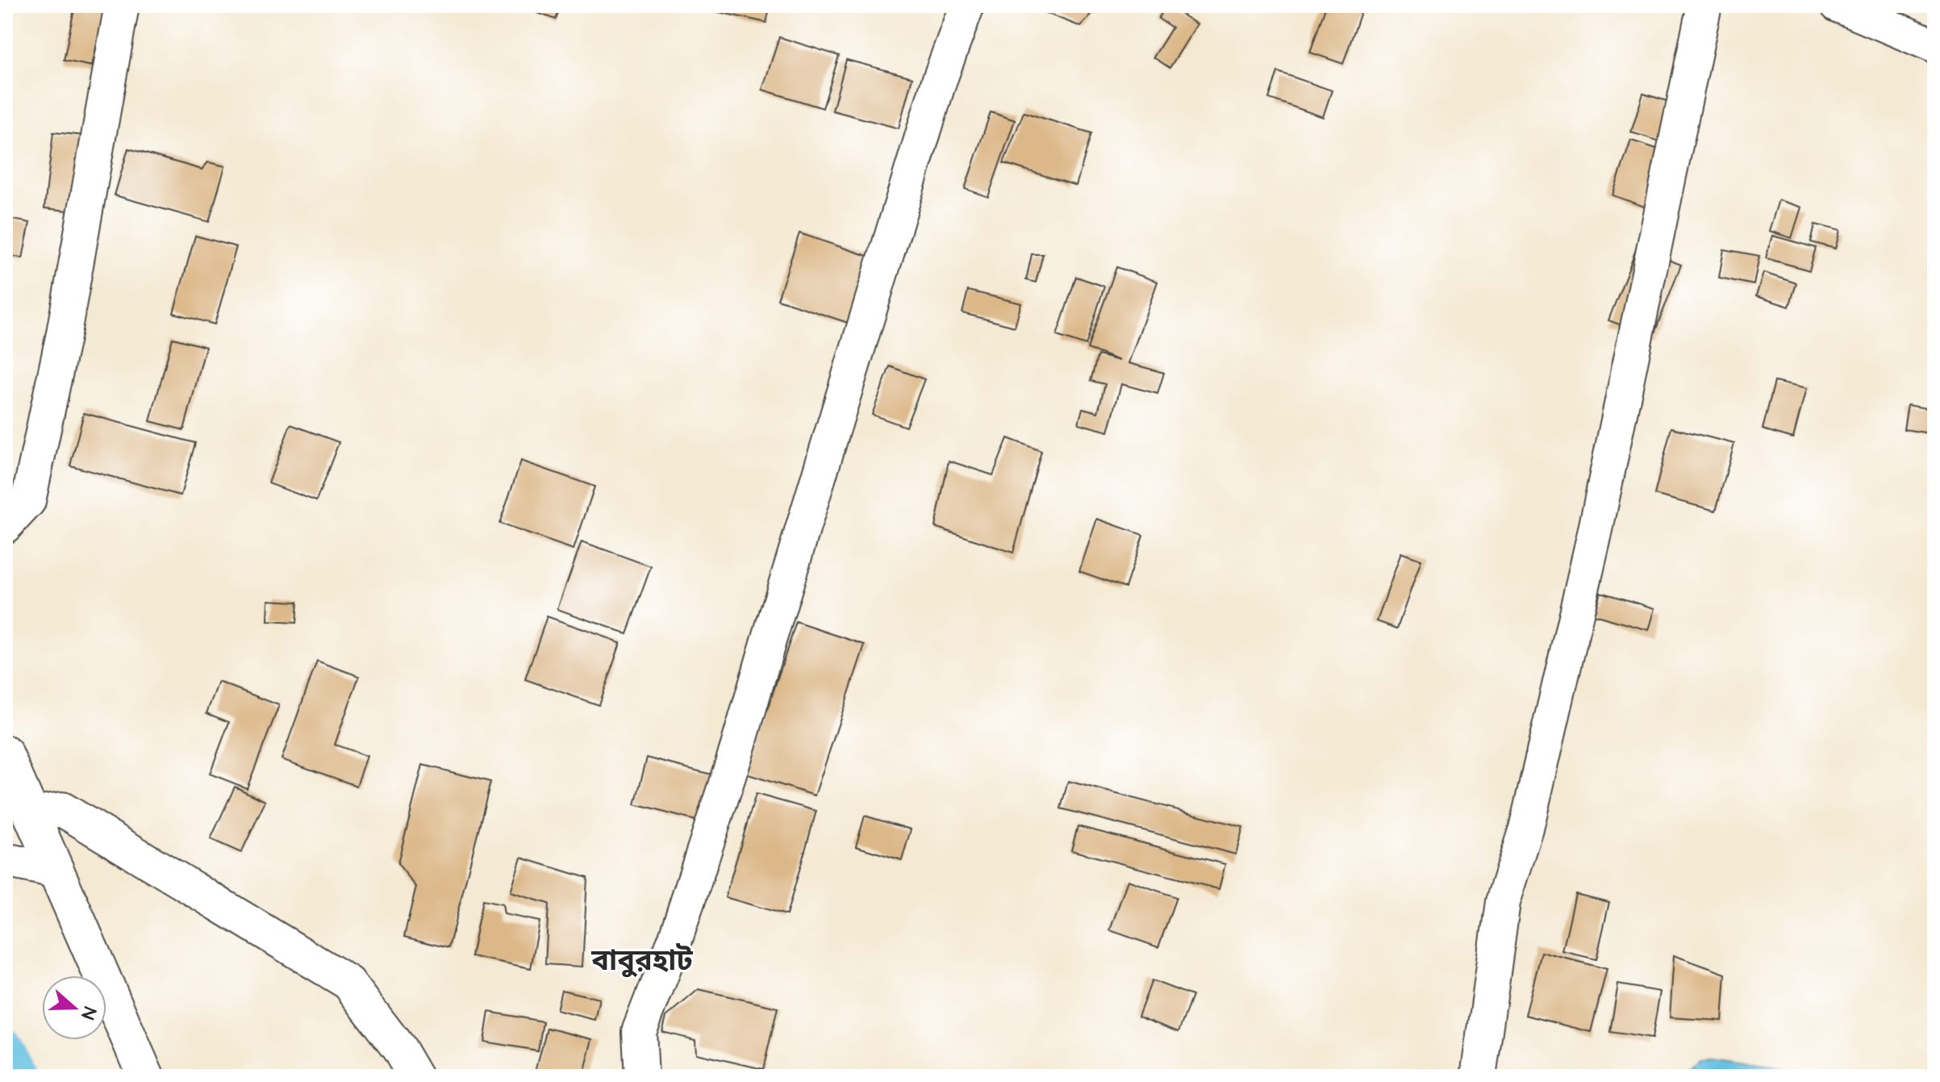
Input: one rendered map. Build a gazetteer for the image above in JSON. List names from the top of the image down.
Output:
{
  "districts": ["বাবুরহাট"],
  "north": "right"
}
